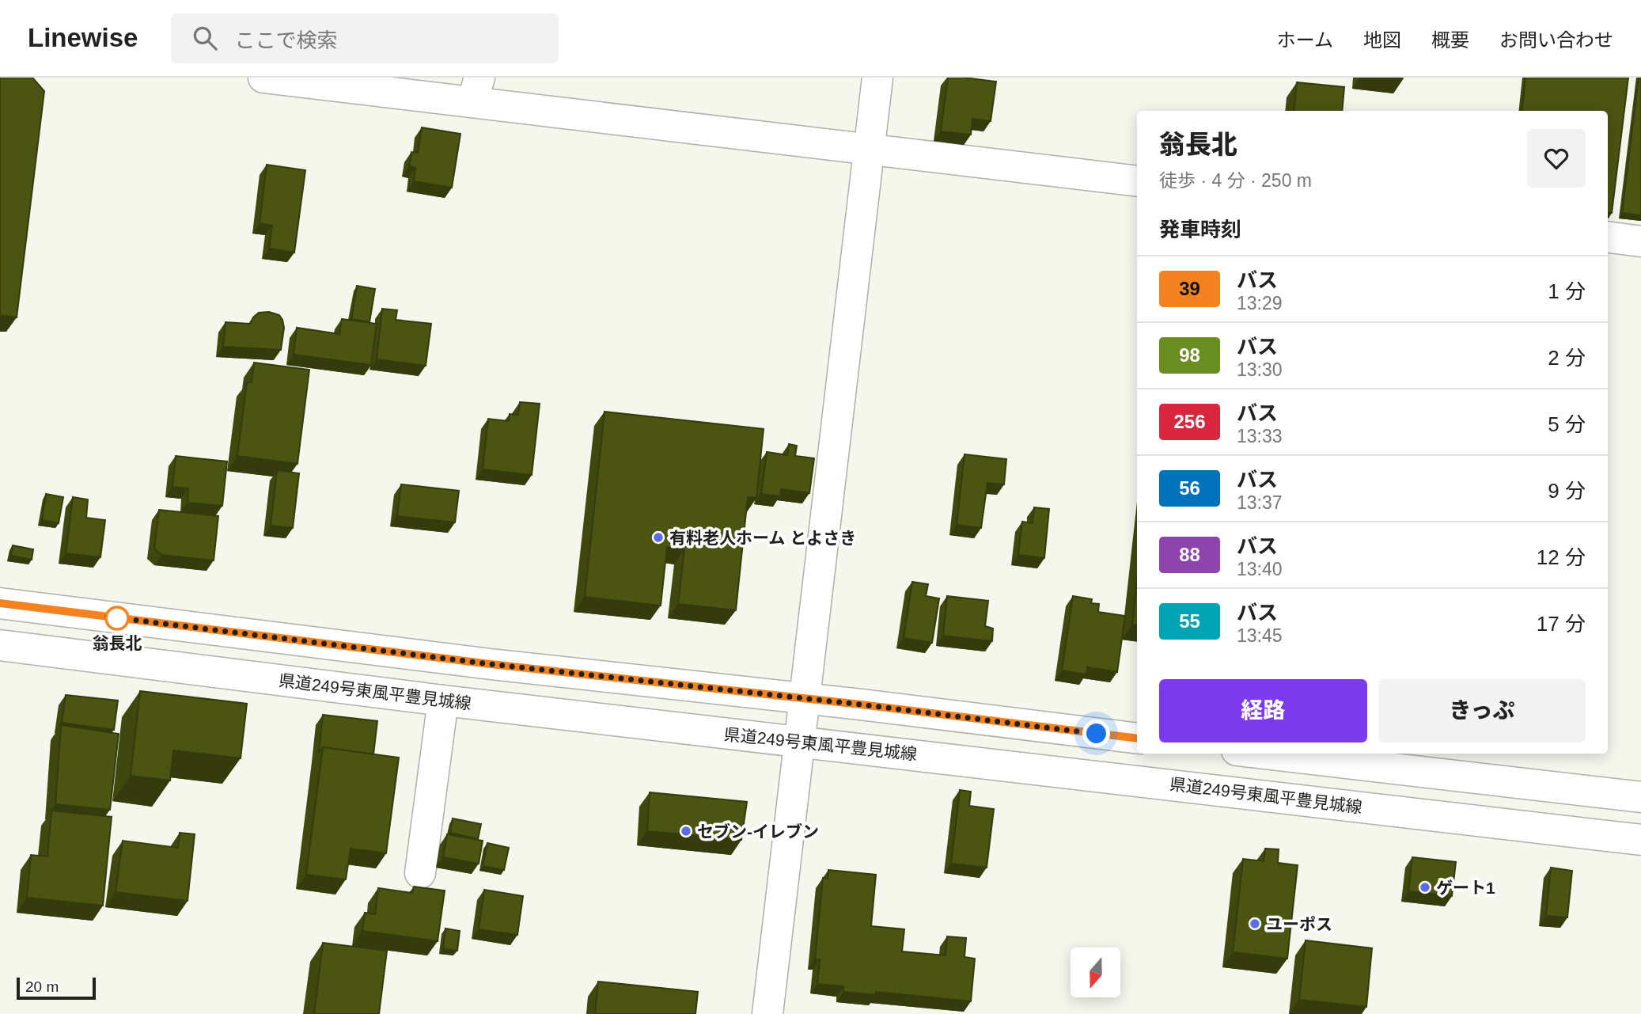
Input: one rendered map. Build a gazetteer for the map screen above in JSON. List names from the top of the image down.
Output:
{
  "streets": {
    "main road": ["県道249号東風平豊見城線"]
  },
  "places": [
    "有料老人ホーム とよさき",
    "翁長北",
    "セブン-イレブン",
    "ゲート1",
    "ユーポス"
  ],
  "lines": ["bus line 39"],
  "scale_bar": "20 m",
  "north": "bottom",
  "page": {
    "header": "Linewise",
    "search": "ここで検索",
    "nav": [
      "ホーム",
      "地図",
      "概要",
      "お問い合わせ"
    ],
    "heading": [
      ["翁長北", "徒歩 · 4 分 · 250 m"],
      "発車時刻"
    ],
    "list": [
      {
        "mark": "39",
        "name": "バス",
        "note": "13:29",
        "value": "1 分"
      },
      {
        "mark": "98",
        "name": "バス",
        "note": "13:30",
        "value": "2 分"
      },
      {
        "mark": "256",
        "name": "バス",
        "note": "13:33",
        "value": "5 分"
      },
      {
        "mark": "56",
        "name": "バス",
        "note": "13:37",
        "value": "9 分"
      },
      {
        "mark": "88",
        "name": "バス",
        "note": "13:40",
        "value": "12 分"
      },
      {
        "mark": "55",
        "name": "バス",
        "note": "13:45",
        "value": "17 分"
      }
    ],
    "buttons": ["経路", "きっぷ"],
    "scale": "20 m"
  }
}
